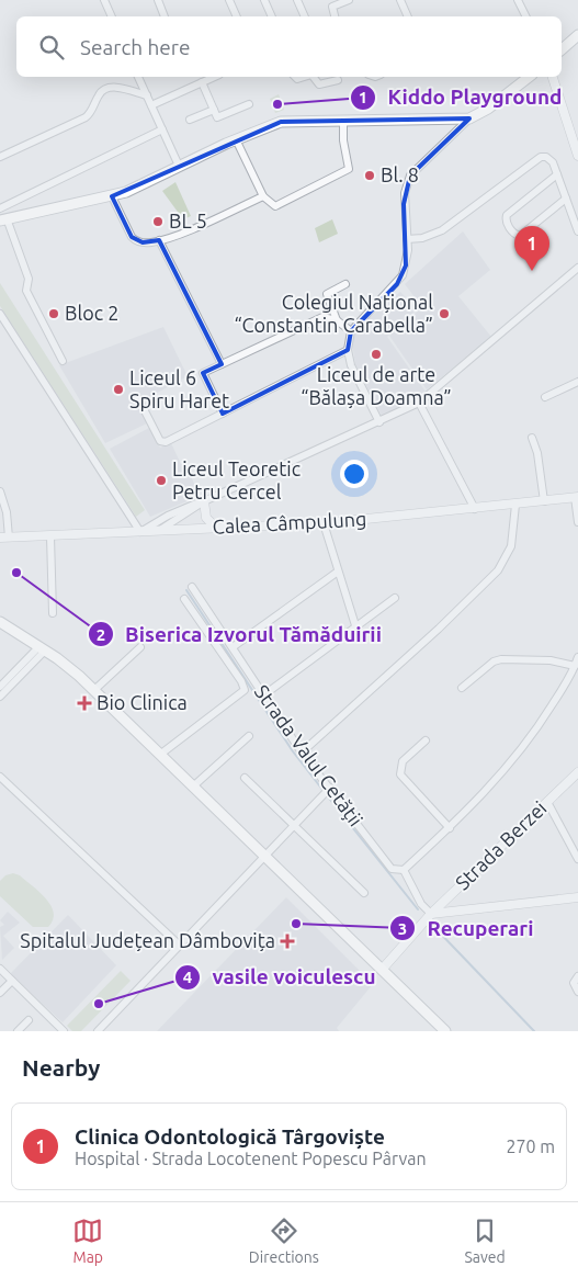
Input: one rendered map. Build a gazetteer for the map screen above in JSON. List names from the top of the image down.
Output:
{
  "streets": {
    "street": ["Calea Câmpulung", "Strada Valul Cetății", "Strada Berzei"]
  },
  "places": {
    "other": [
      "Kiddo Playground",
      "Bl. 8",
      "BL 5",
      "Bloc 2",
      "Colegiul Național “Constantin Carabella”",
      "Liceul de arte “Bălașa Doamna”",
      "Liceul 6 Spiru Haret",
      "Liceul Teoretic Petru Cercel",
      "Biserica Izvorul Tămăduirii",
      "Recuperari",
      "vasile voiculescu"
    ],
    "health": ["Bio Clinica", "Spitalul Județean Dâmbovița"]
  },
  "page": {
    "search": "Search here",
    "pins": "1",
    "heading": "Nearby",
    "list": [
      {
        "mark": "1",
        "name": "Clinica Odontologică Târgoviște",
        "note": "Hospital · Strada Locotenent Popescu Pârvan",
        "value": "270 m"
      }
    ],
    "nav": ["Map", "Directions", "Saved"]
  }
}
